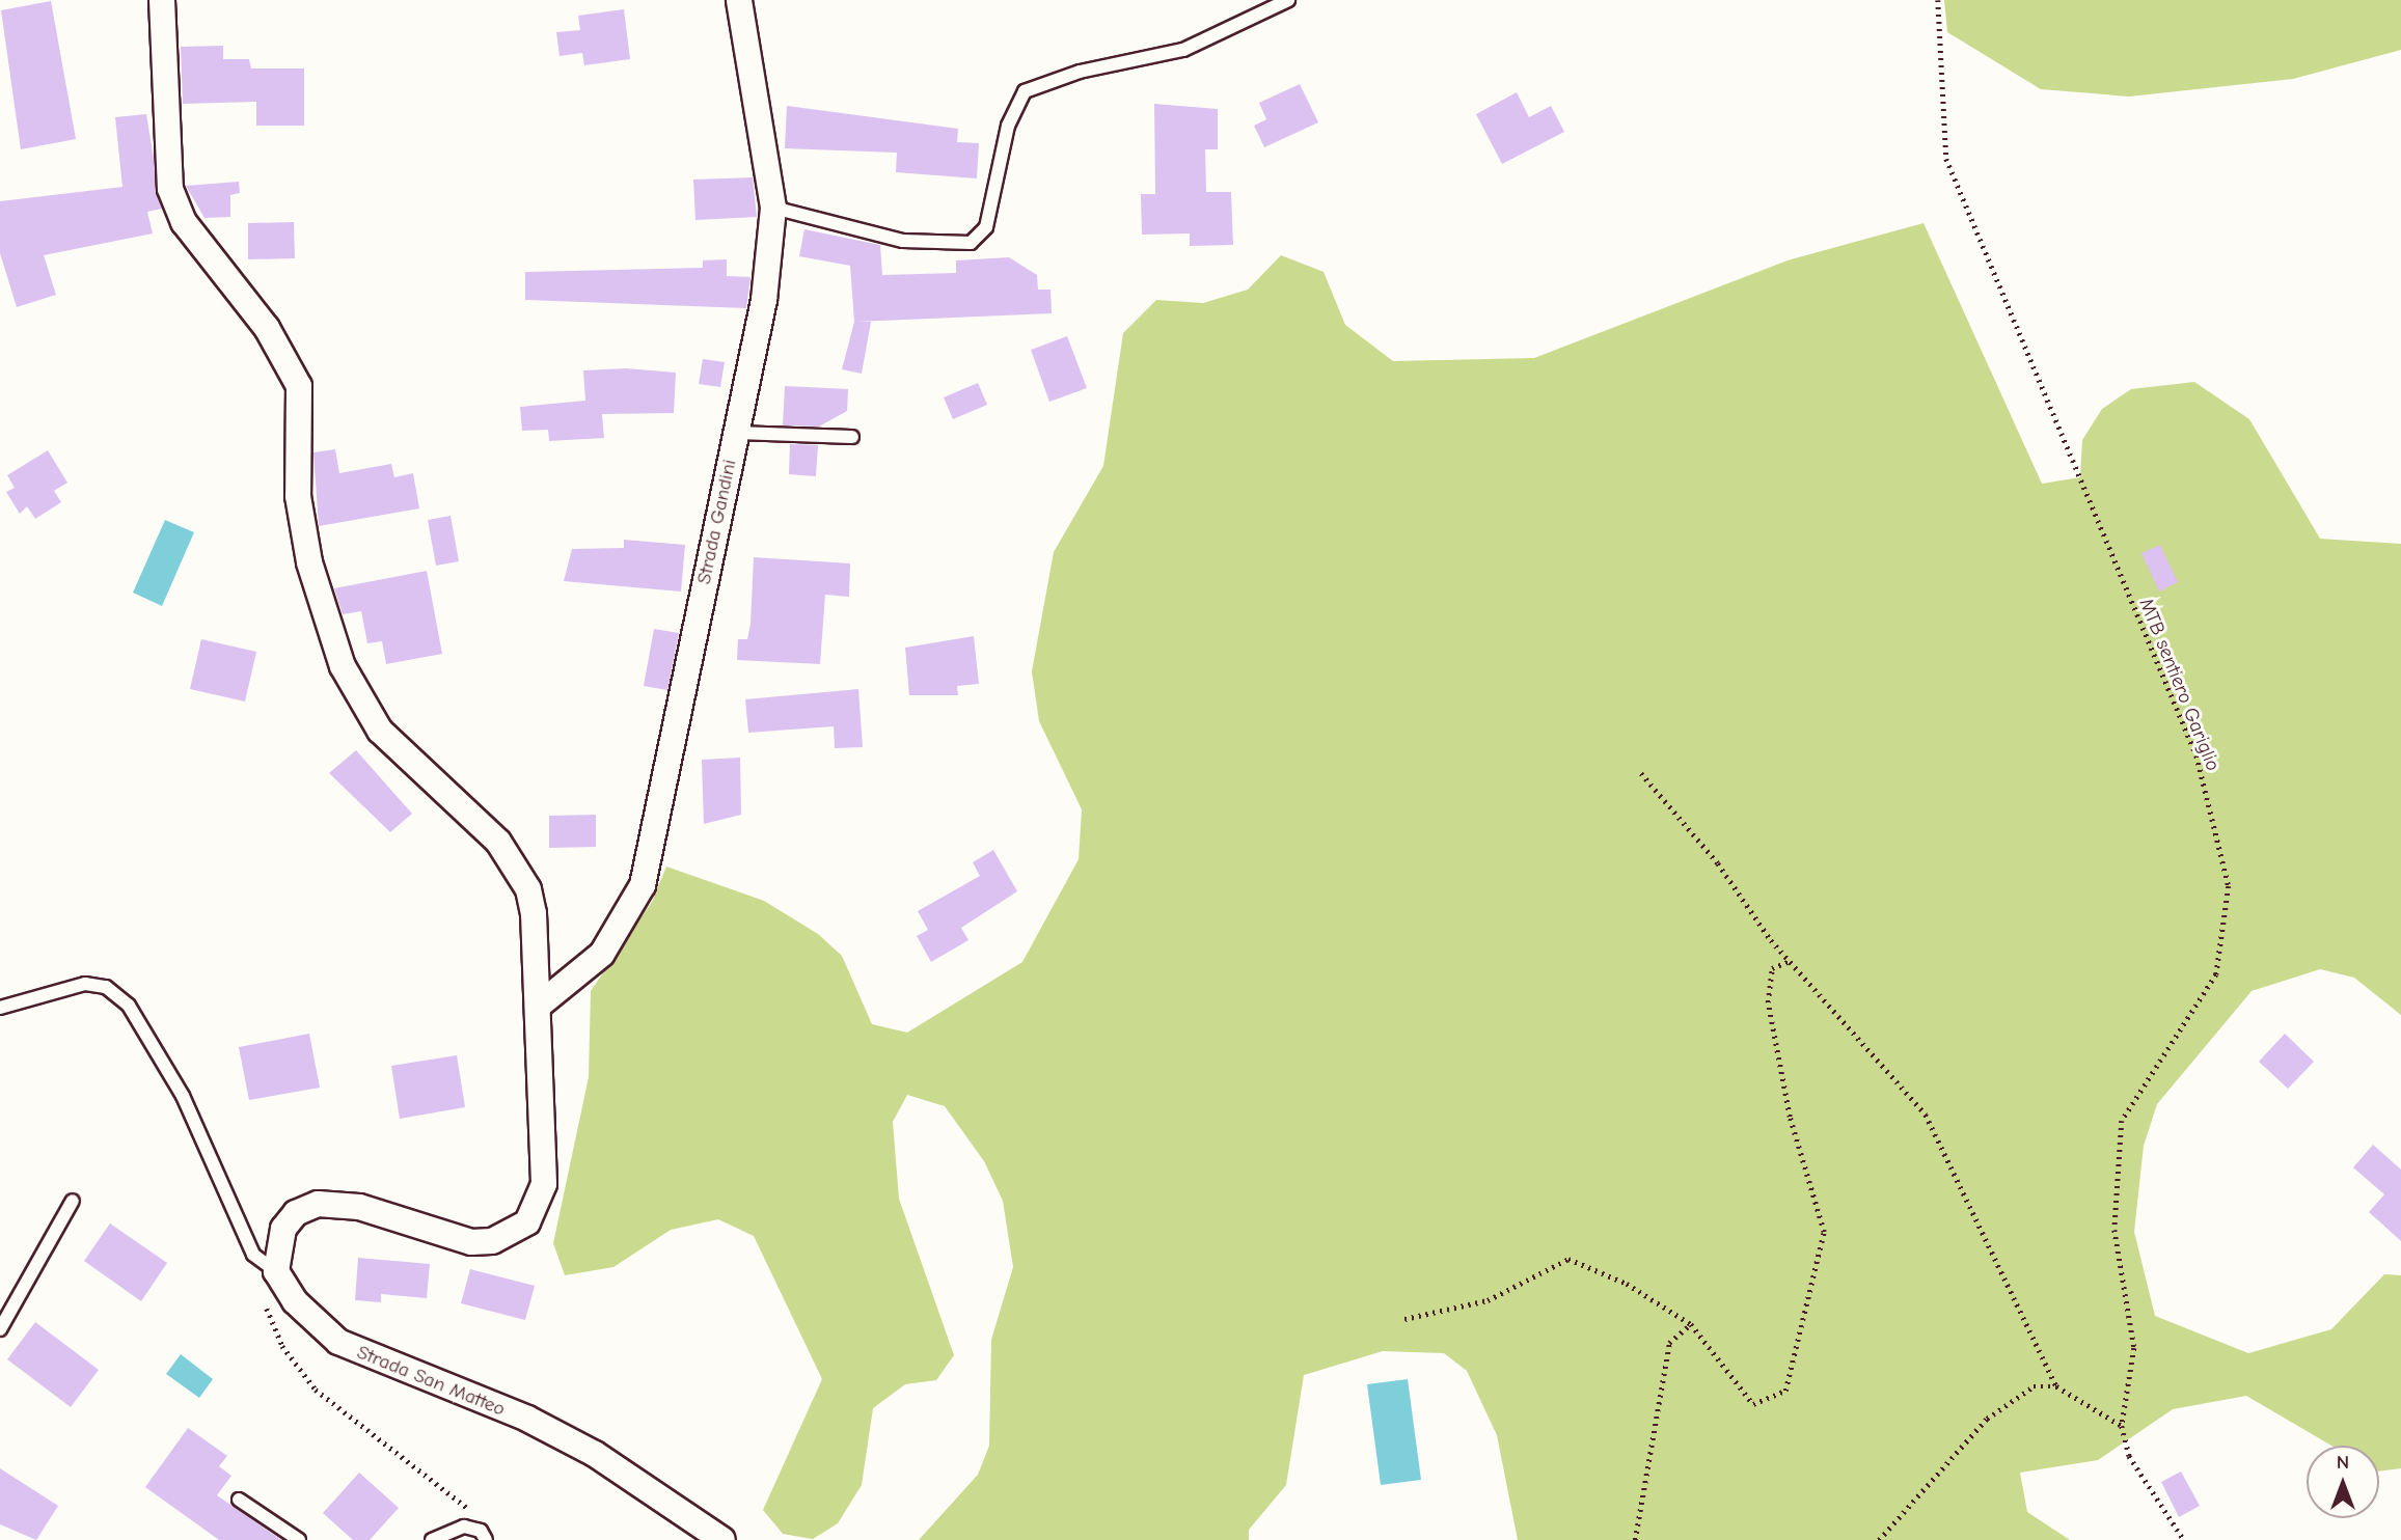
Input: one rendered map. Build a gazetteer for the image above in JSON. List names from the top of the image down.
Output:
{
  "streets": {
    "street": ["Strada Gandini", "Strada San Matteo"],
    "path": ["MTB sentiero Gariglio"]
  },
  "north": "top"
}
